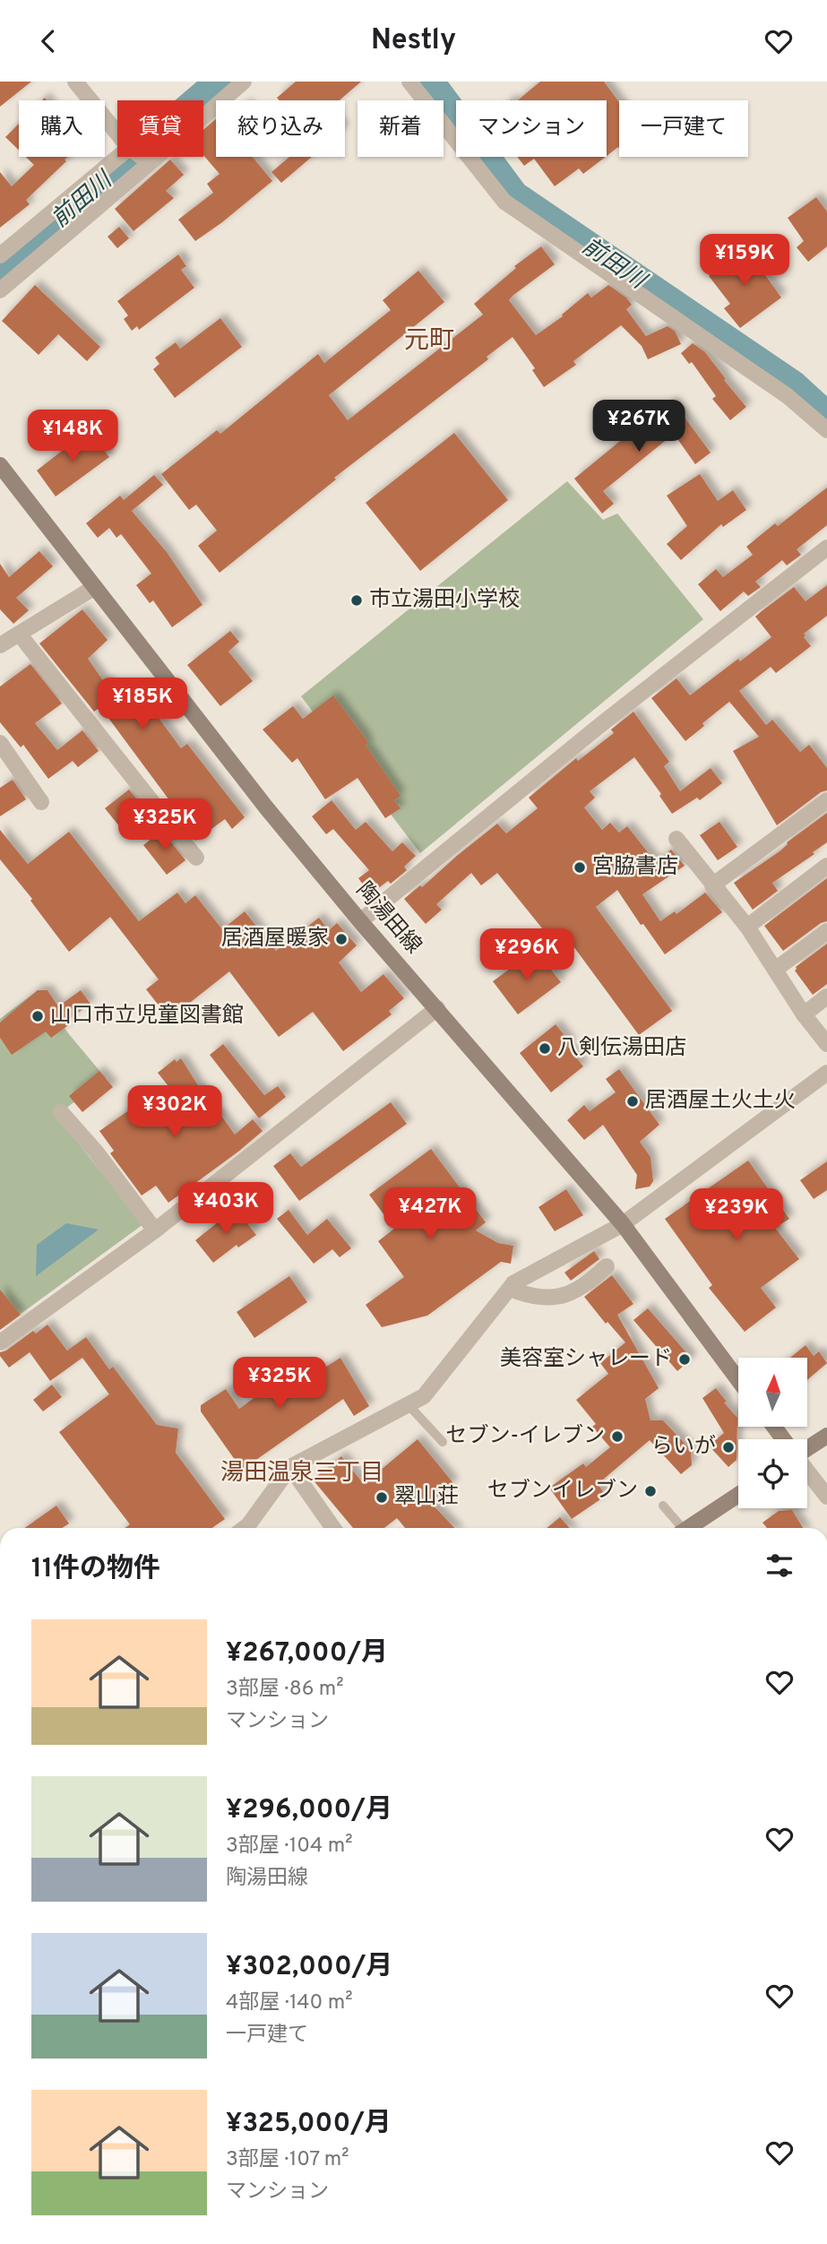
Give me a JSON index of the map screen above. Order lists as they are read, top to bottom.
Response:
{
  "streets": {
    "main road": ["陶湯田線"]
  },
  "districts": ["元町", "湯田温泉三丁目"],
  "water": ["前田川"],
  "places": [
    "市立湯田小学校",
    "宮脇書店",
    "居酒屋暖家",
    "山口市立児童図書館",
    "八剣伝湯田店",
    "居酒屋土火土火",
    "美容室シャレード",
    "セブン-イレブン",
    "らいが",
    "セブンイレブン",
    "翠山荘"
  ],
  "north": "top",
  "page": {
    "header": "Nestly",
    "chip": [
      "購入",
      "賃貸",
      "絞り込み",
      "新着",
      "マンション",
      "一戸建て"
    ],
    "price": [
      "¥159K",
      "¥267K",
      "¥148K",
      "¥185K",
      "¥325K",
      "¥296K",
      "¥302K",
      "¥403K",
      "¥427K",
      "¥239K",
      "¥325K"
    ],
    "heading": "11件の物件",
    "list": [
      {
        "name": "¥267,000/月",
        "note": "3部屋 · 86 m² · マンション"
      },
      {
        "name": "¥296,000/月",
        "note": "3部屋 · 104 m² · 陶湯田線"
      },
      {
        "name": "¥302,000/月",
        "note": "4部屋 · 140 m² · 一戸建て"
      },
      {
        "name": "¥325,000/月",
        "note": "3部屋 · 107 m² · マンション"
      }
    ]
  }
}
